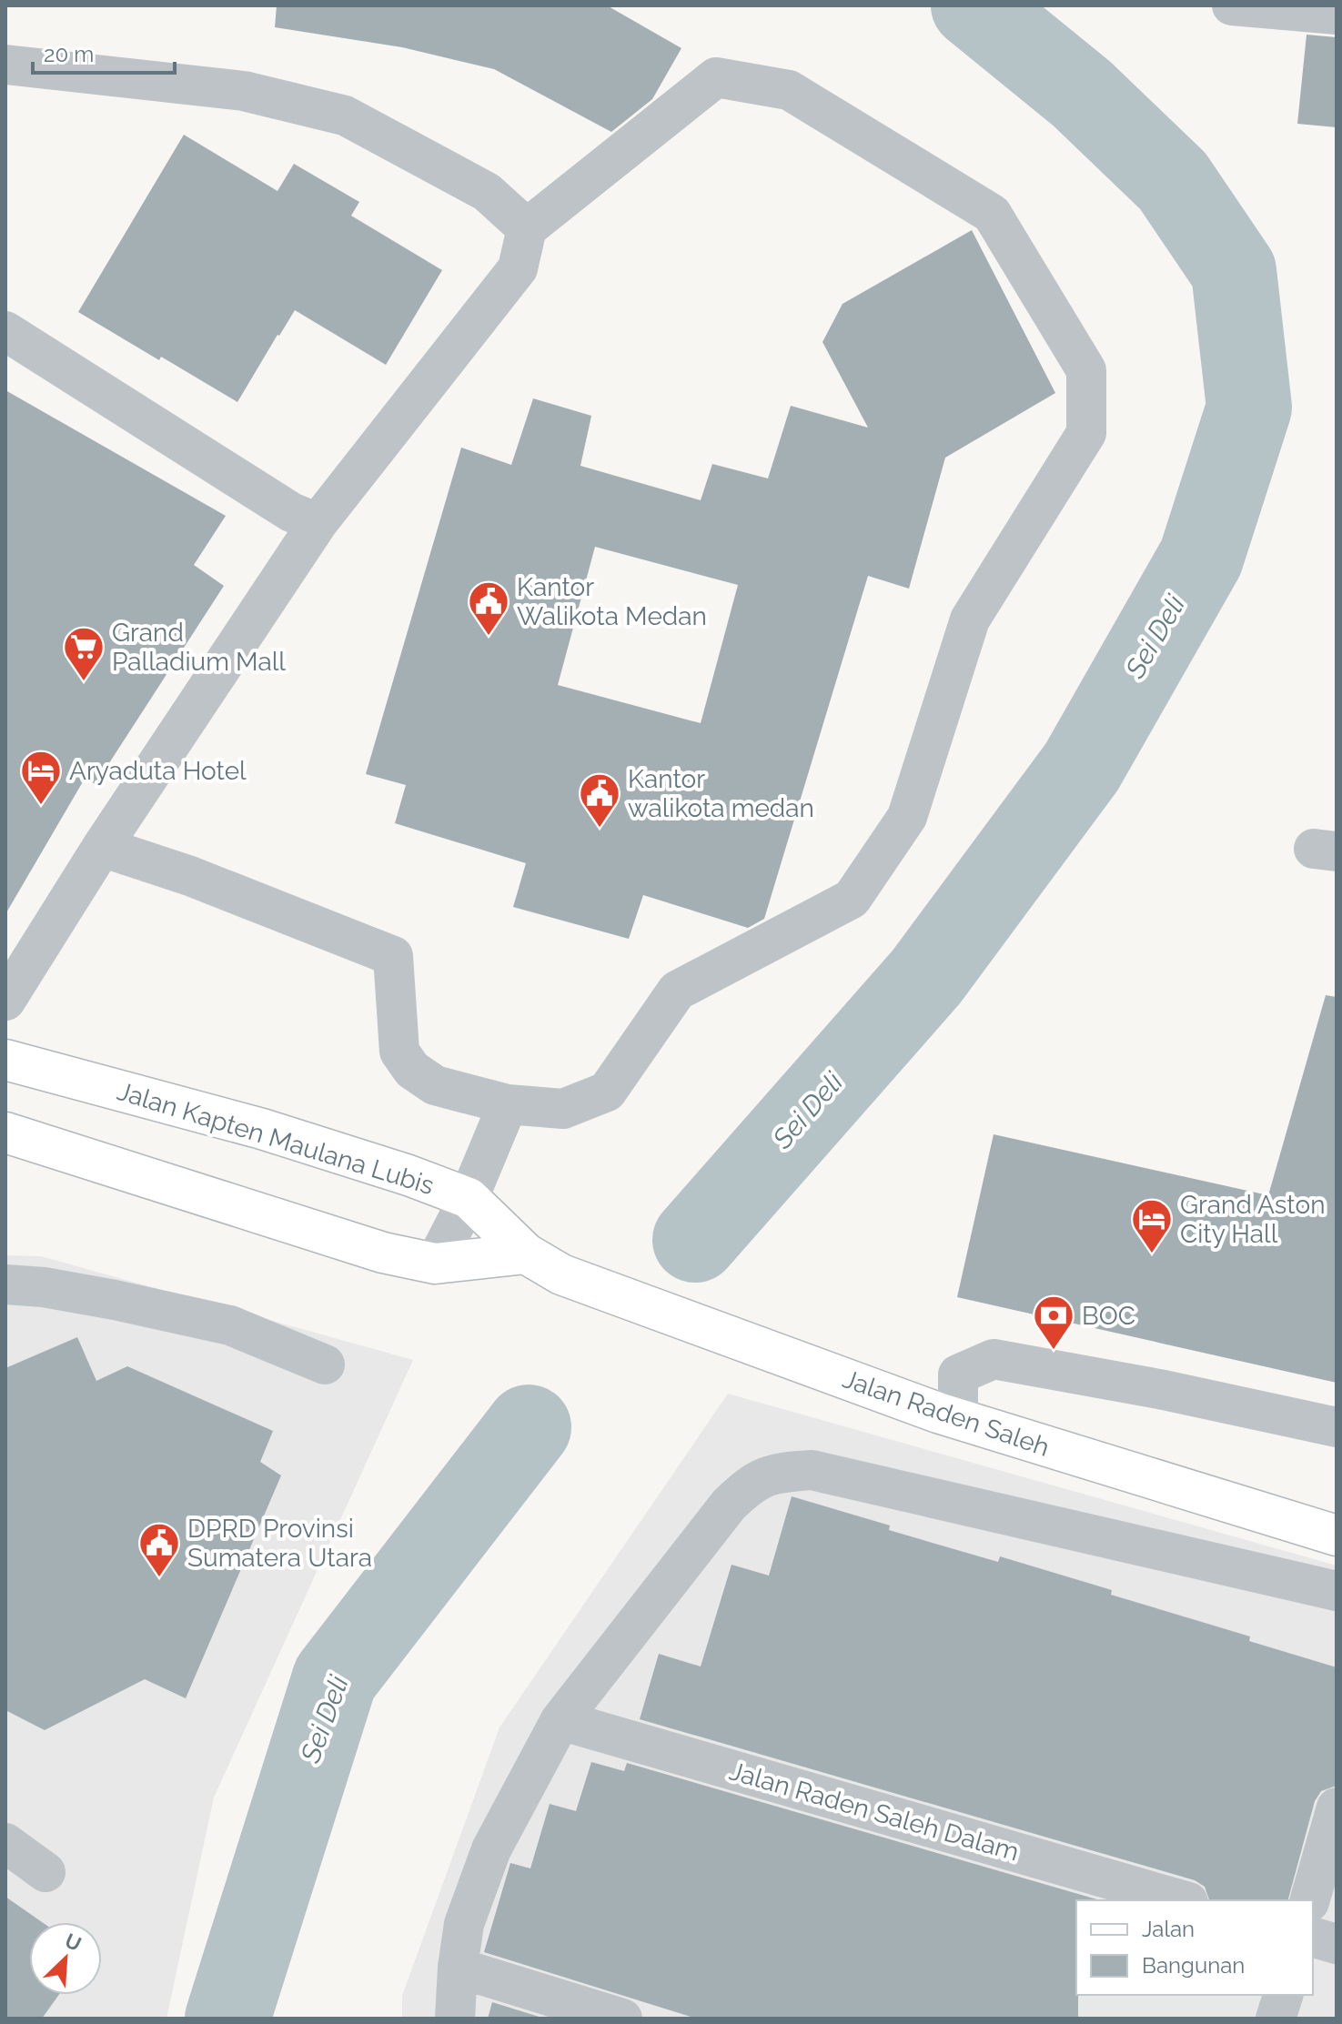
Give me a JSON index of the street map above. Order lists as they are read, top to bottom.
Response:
{
  "streets": {
    "main road": ["Jalan Kapten Maulana Lubis", "Jalan Raden Saleh"],
    "street": ["Jalan Raden Saleh Dalam"]
  },
  "crossings": [
    ["Jalan Kapten Maulana Lubis", "Jalan Raden Saleh"]
  ],
  "water": ["Sei Deli"],
  "places": {
    "public building": ["Kantor Walikota Medan", "Kantor walikota medan", "DPRD Provinsi Sumatera Utara"],
    "supermarket": ["Grand Palladium Mall"],
    "hotel": ["Aryaduta Hotel", "Grand Aston City Hall"],
    "bank": ["BOC"]
  },
  "legend": ["Jalan", "Bangunan"],
  "scale_bar": "20 m",
  "north": "top right"
}
